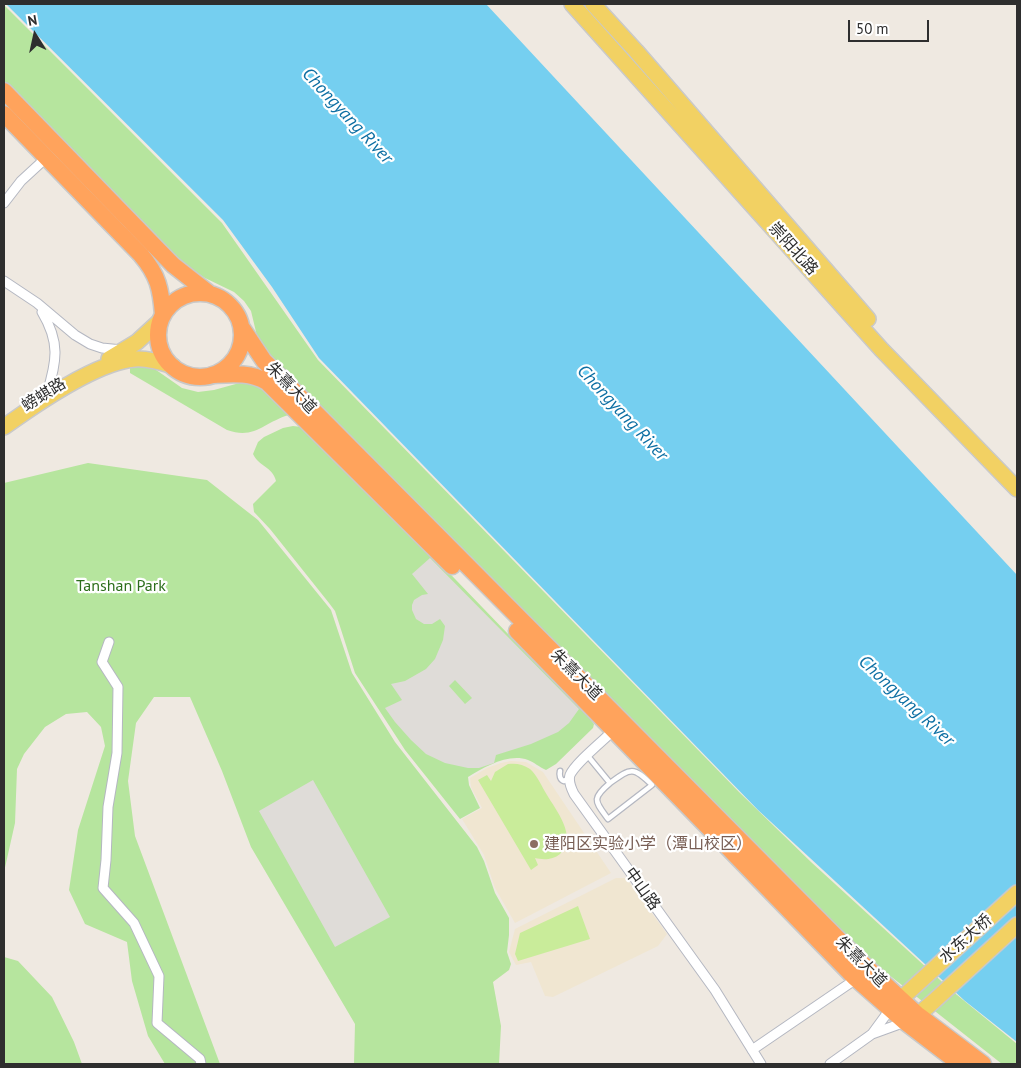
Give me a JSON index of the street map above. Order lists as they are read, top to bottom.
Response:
{
  "streets": {
    "highway": ["朱熹大道"],
    "main road": ["崇阳北路", "螃蜞路", "水东大桥"],
    "street": ["中山路"]
  },
  "crossings": [
    ["朱熹大道", "水东大桥"]
  ],
  "water": ["Chongyang River"],
  "parks": ["Tanshan Park"],
  "places": ["建阳区实验小学（潭山校区）"],
  "scale_bar": "50 m",
  "north": "top"
}
